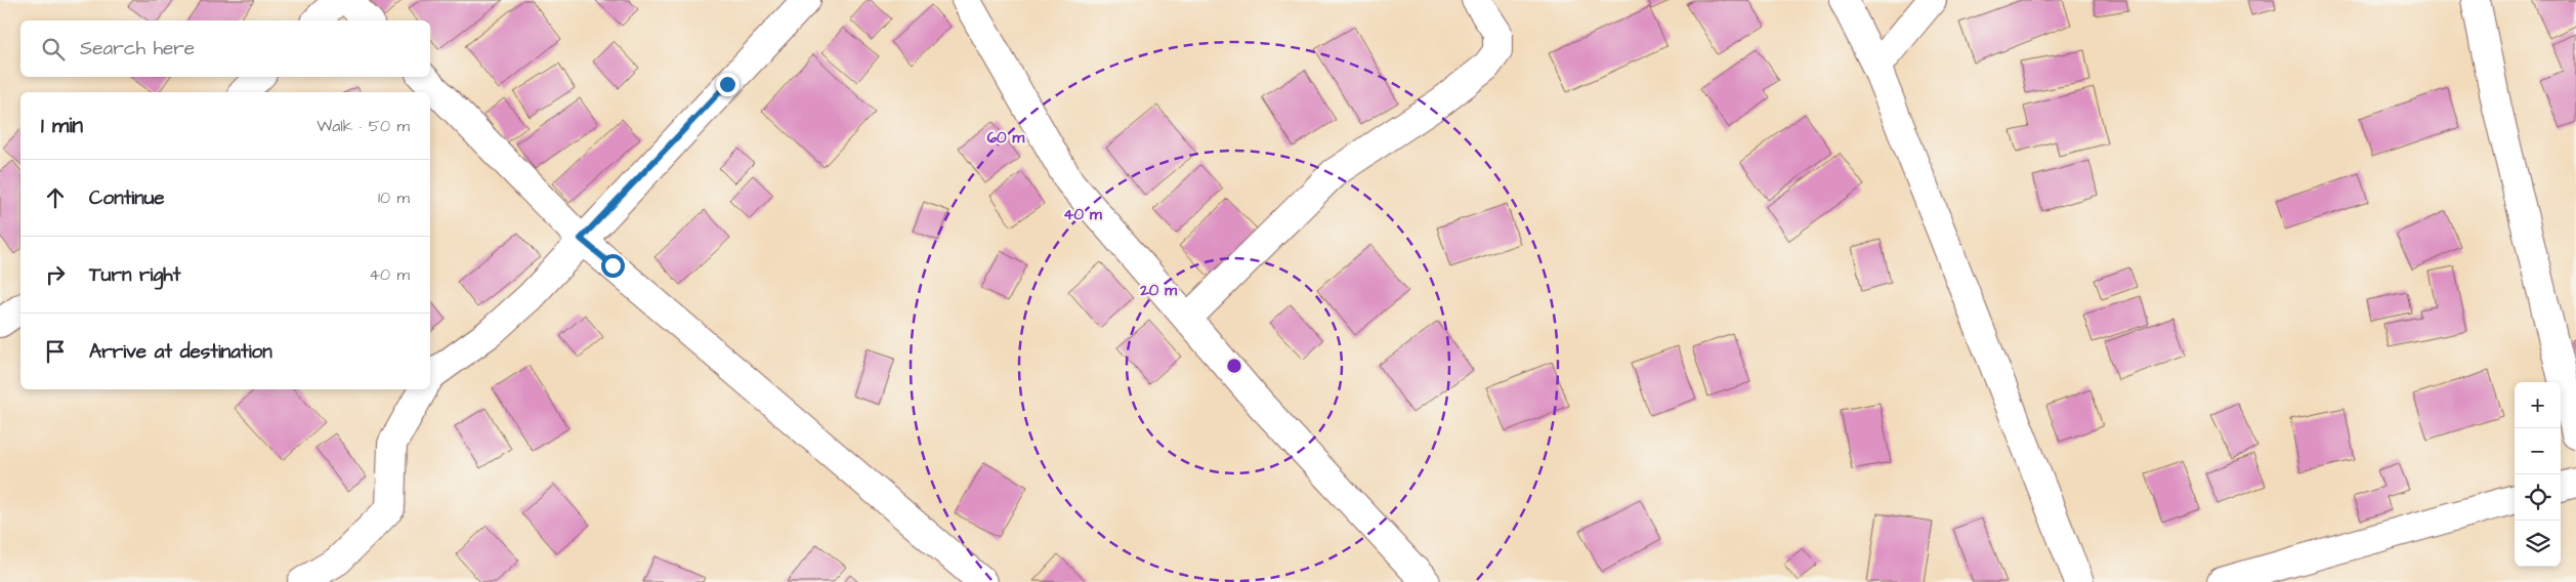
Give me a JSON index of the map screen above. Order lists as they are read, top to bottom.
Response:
{
  "page": {
    "search": "Search here",
    "heading": ["1 min", "Walk · 50 m"],
    "list": [
      ["Continue", "10 m"],
      ["Turn right", "40 m"],
      "Arrive at destination"
    ],
    "map_buttons": ["+", "−"]
  },
  "rings": ["60 m", "40 m", "20 m"]
}
